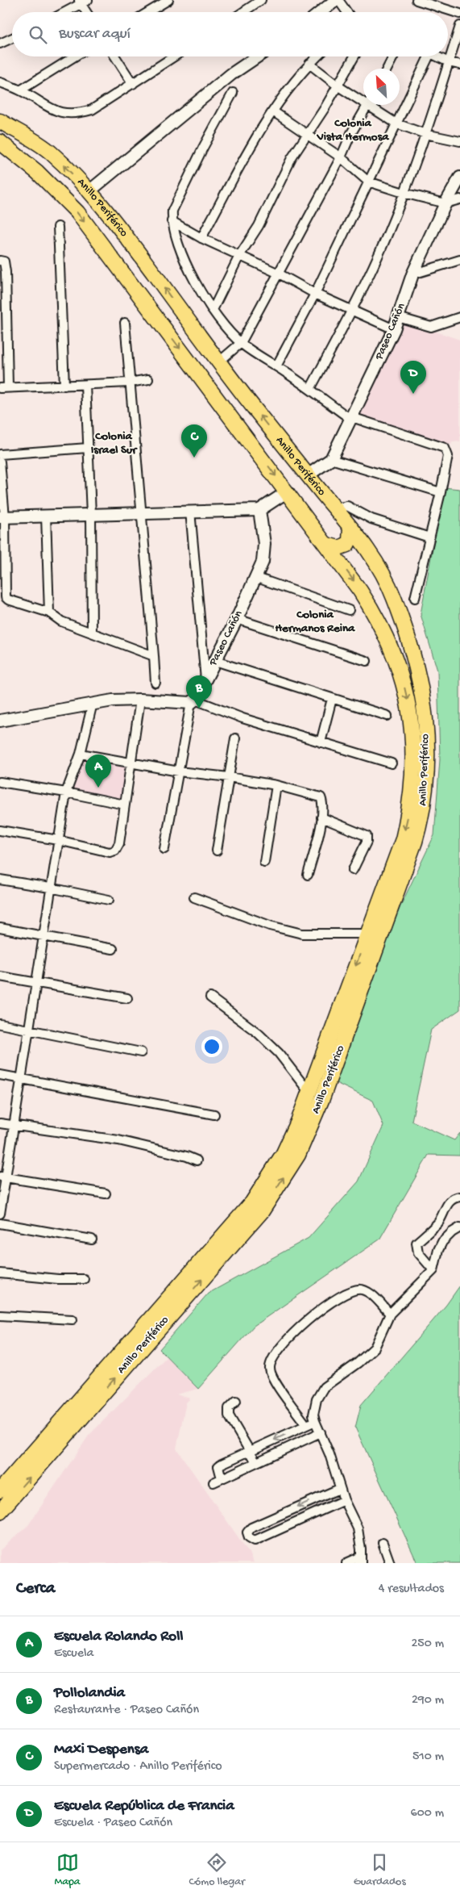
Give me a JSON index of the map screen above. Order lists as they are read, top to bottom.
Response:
{
  "streets": {
    "highway": ["Anillo Periférico"],
    "street": ["Paseo Cañón"]
  },
  "crossings": [
    ["Anillo Periférico", "Paseo Cañón"]
  ],
  "districts": ["Colonia Vista Hermosa", "Colonia Israel Sur", "Colonia Hermanos Reina"],
  "north": "top left",
  "page": {
    "search": "Buscar aquí",
    "pins": [
      "D",
      "C",
      "B",
      "A"
    ],
    "heading": ["Cerca", "4 resultados"],
    "list": [
      {
        "mark": "A",
        "name": "Escuela Rolando Roll",
        "note": "Escuela",
        "value": "250 m"
      },
      {
        "mark": "B",
        "name": "Pollolandia",
        "note": "Restaurante · Paseo Cañón",
        "value": "290 m"
      },
      {
        "mark": "C",
        "name": "Maxi Despensa",
        "note": "Supermercado · Anillo Periférico",
        "value": "510 m"
      },
      {
        "mark": "D",
        "name": "Escuela República de Francia",
        "note": "Escuela · Paseo Cañón",
        "value": "600 m"
      }
    ],
    "nav": ["Mapa", "Cómo llegar", "Guardados"]
  }
}
